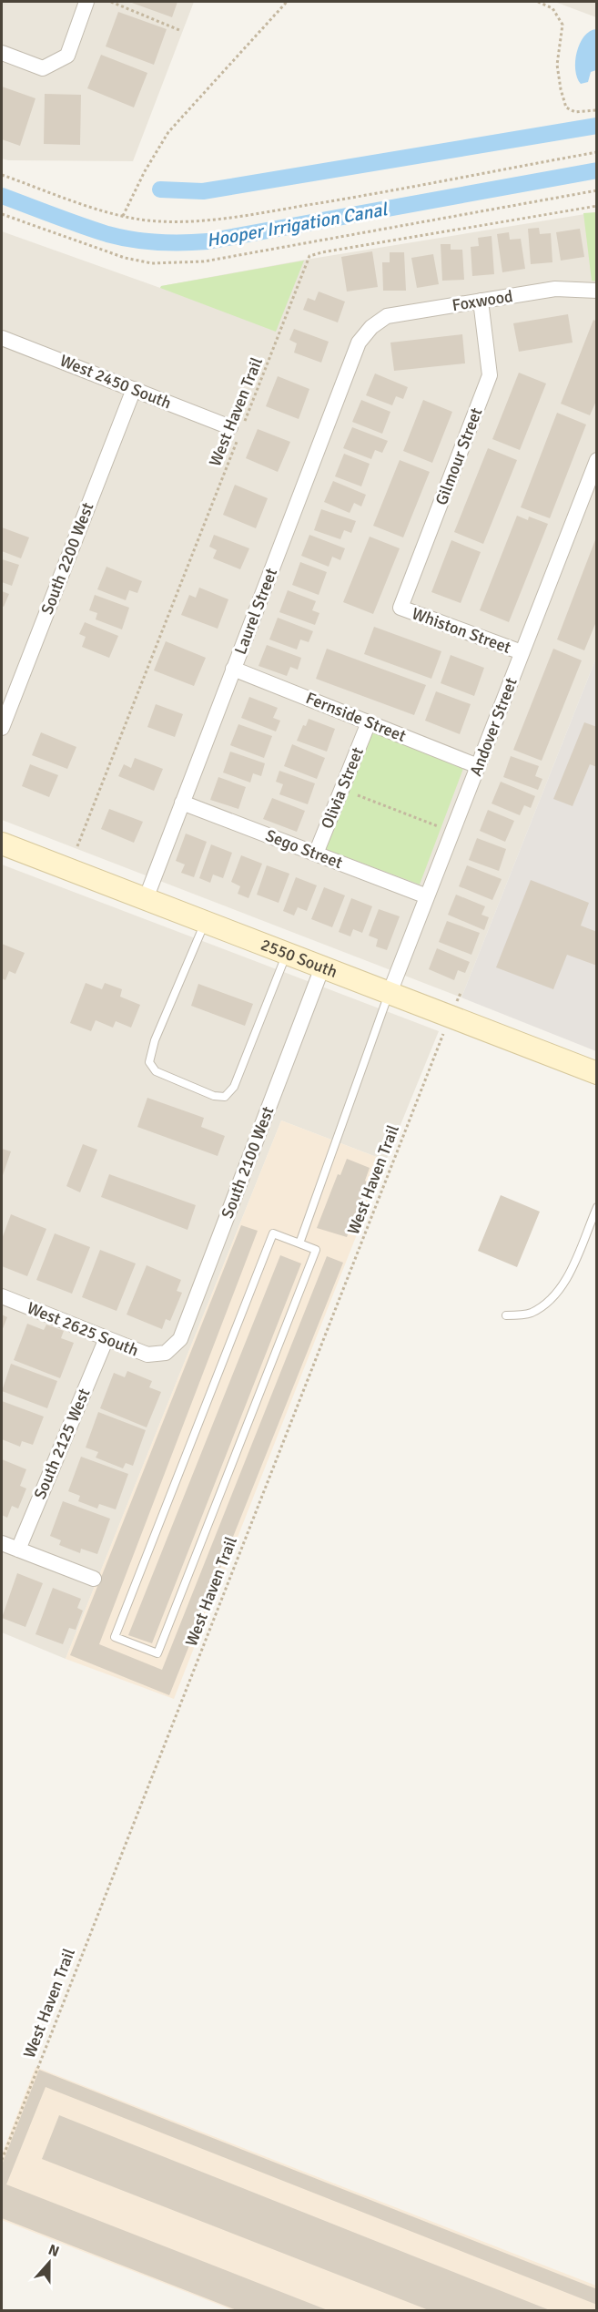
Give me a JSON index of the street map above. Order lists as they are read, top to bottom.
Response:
{
  "streets": {
    "street": [
      "Foxwood",
      "West 2450 South",
      "Gilmour Street",
      "South 2200 West",
      "Laurel Street",
      "Whiston Street",
      "Fernside Street",
      "Andover Street",
      "Olivia Street",
      "Sego Street",
      "2550 South",
      "South 2100 West",
      "West 2625 South",
      "South 2125 West"
    ],
    "path": ["West Haven Trail"]
  },
  "crossings": [
    ["Foxwood", "Gilmour Street"],
    ["Foxwood", "Laurel Street"],
    ["West 2450 South", "West Haven Trail"],
    ["West 2450 South", "South 2200 West"],
    ["Gilmour Street", "Whiston Street"],
    ["Laurel Street", "Fernside Street"],
    ["Laurel Street", "Sego Street"],
    ["Laurel Street", "2550 South"],
    ["Whiston Street", "Andover Street"],
    ["Fernside Street", "Andover Street"],
    ["Fernside Street", "Olivia Street"],
    ["Andover Street", "Sego Street"],
    ["Andover Street", "2550 South"],
    ["Olivia Street", "Sego Street"],
    ["2550 South", "South 2100 West"],
    ["South 2100 West", "West 2625 South"],
    ["West 2625 South", "South 2125 West"]
  ],
  "water": ["Hooper Irrigation Canal"],
  "north": "top"
}
